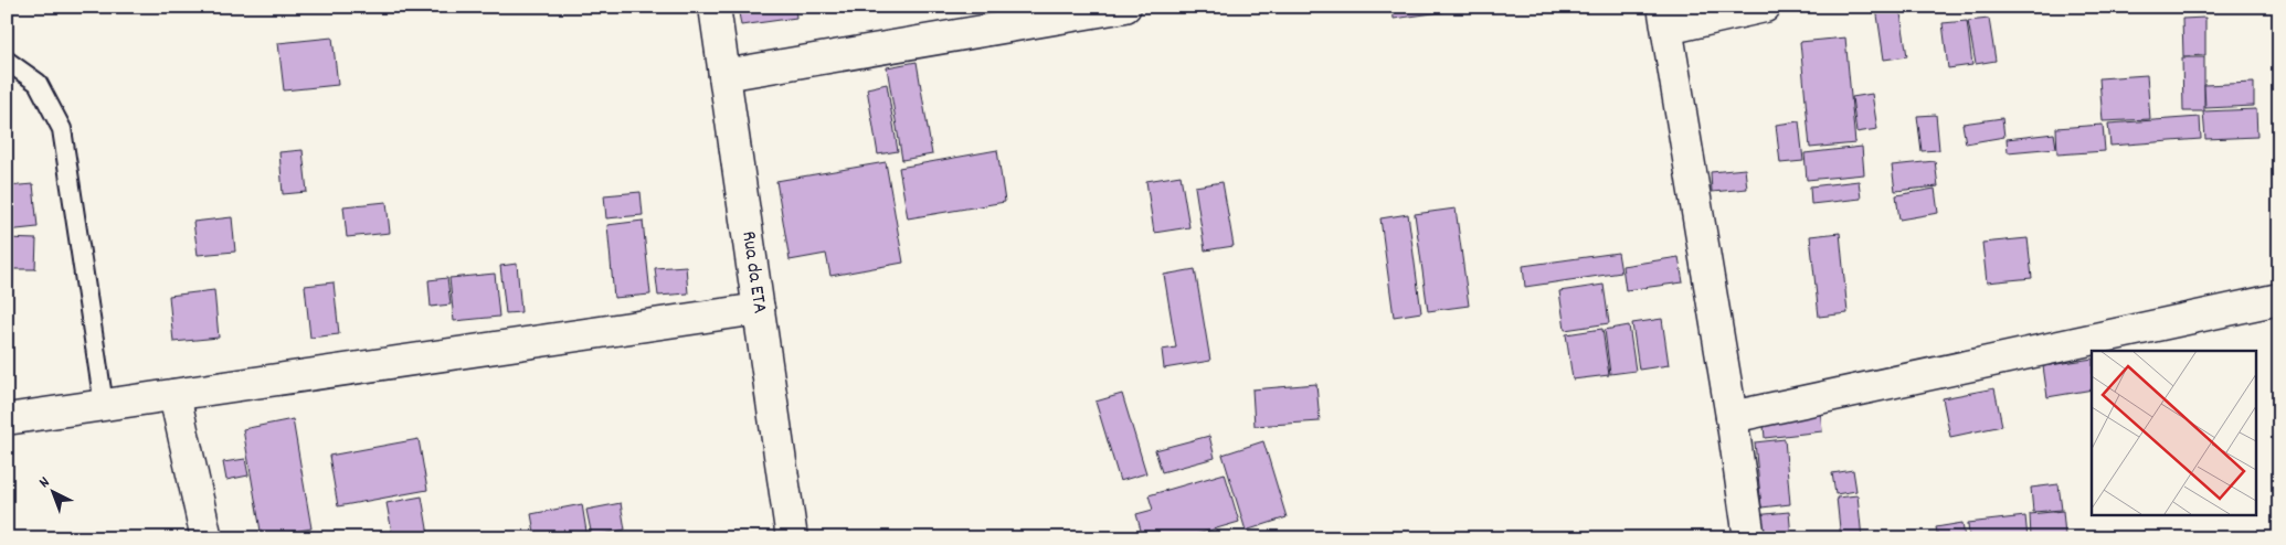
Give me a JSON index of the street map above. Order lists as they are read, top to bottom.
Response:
{
  "streets": {
    "street": ["Rua da ETA"]
  },
  "north": "top left"
}
